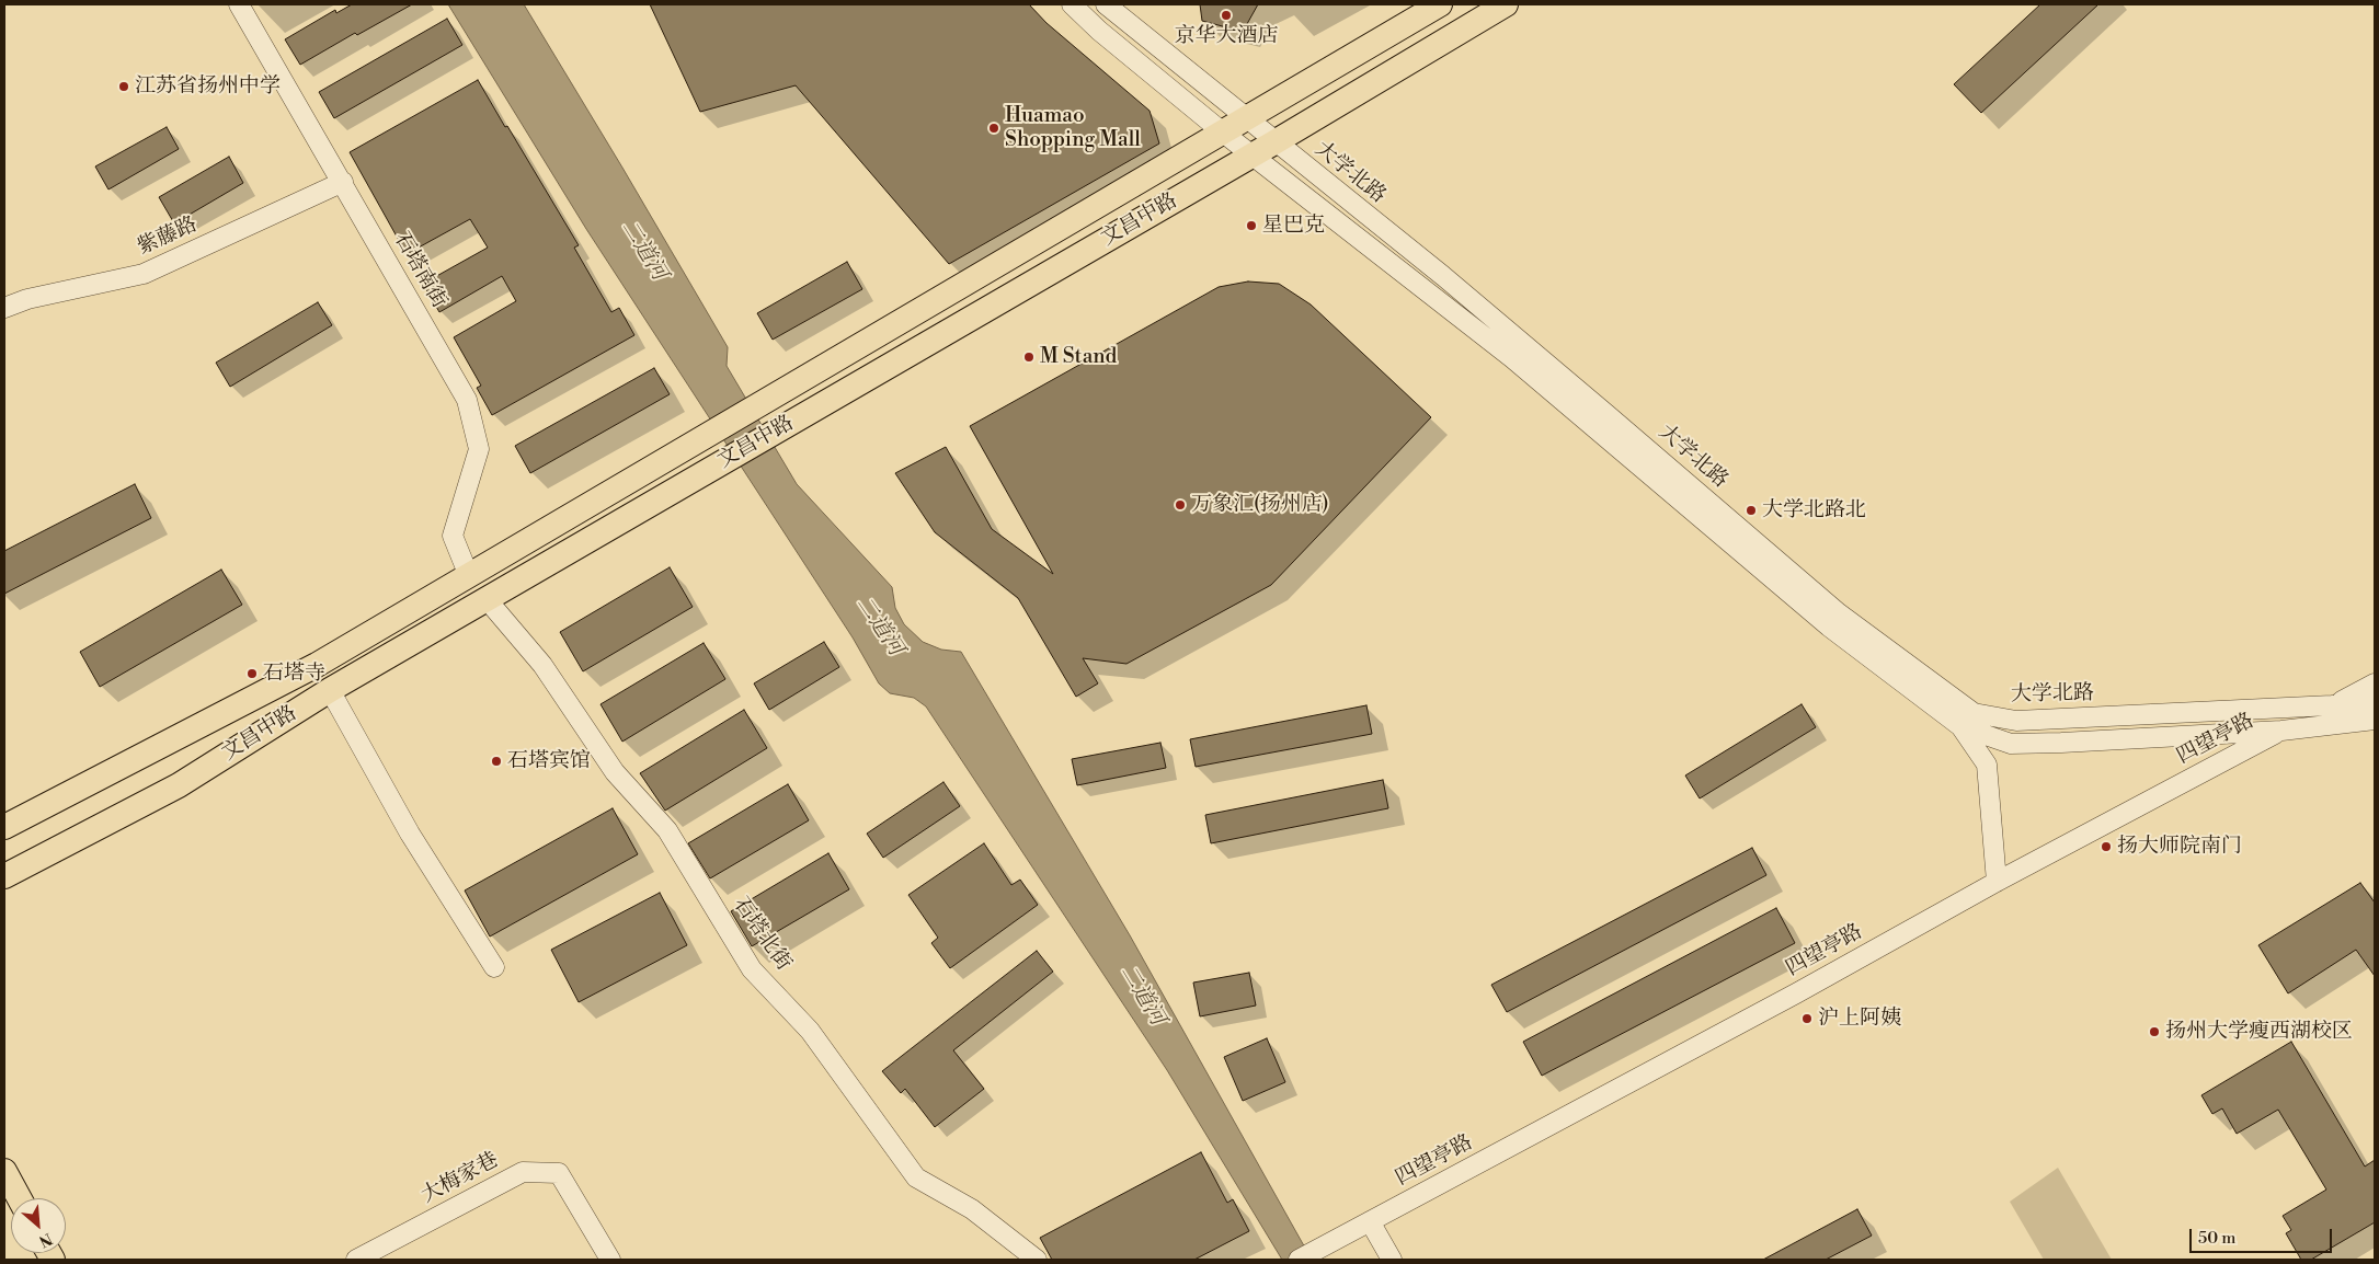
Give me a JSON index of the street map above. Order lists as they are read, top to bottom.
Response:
{
  "streets": {
    "main road": ["文昌中路"],
    "street": [
      "大学北路",
      "紫藤路",
      "石塔南街",
      "四望亭路",
      "石塔北街",
      "大梅家巷"
    ]
  },
  "crossings": [
    ["大学北路", "文昌中路"],
    ["大学北路", "四望亭路"],
    ["文昌中路", "石塔南街"],
    ["文昌中路", "石塔北街"],
    ["紫藤路", "石塔南街"]
  ],
  "water": ["二道河"],
  "places": [
    "京华大酒店",
    "江苏省扬州中学",
    "Huamao Shopping Mall",
    "星巴克",
    "M Stand",
    "万象汇(扬州店)",
    "大学北路北",
    "石塔寺",
    "石塔宾馆",
    "扬大师院南门",
    "沪上阿姨",
    "扬州大学瘦西湖校区"
  ],
  "scale_bar": "50 m",
  "north": "bottom right"
}
